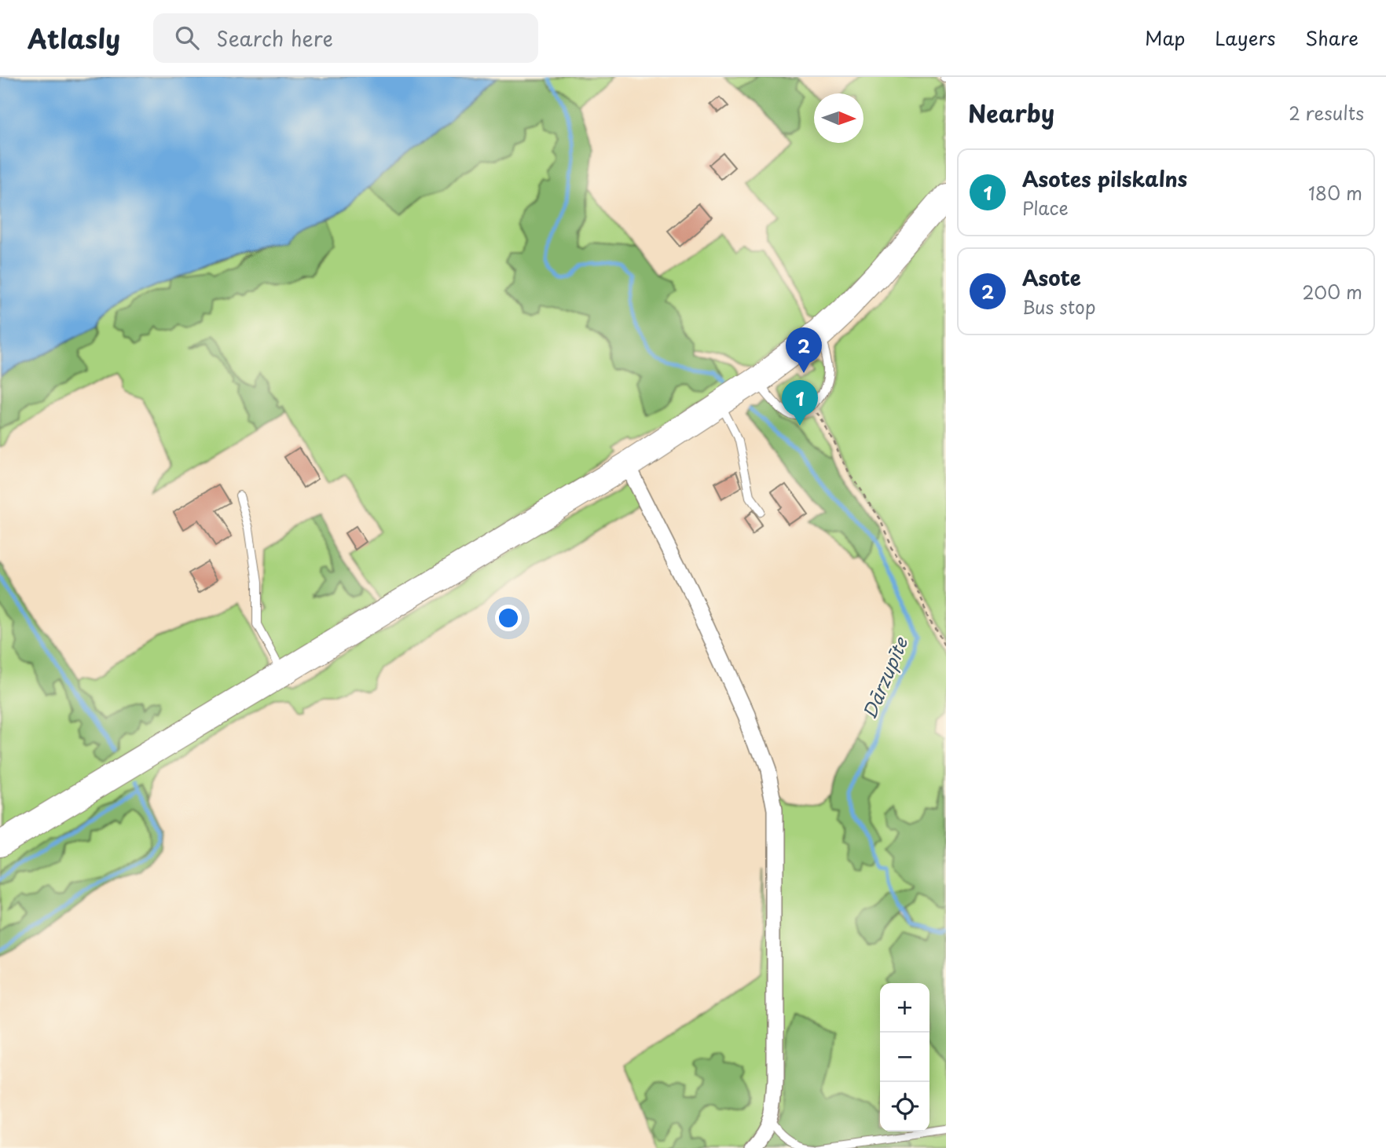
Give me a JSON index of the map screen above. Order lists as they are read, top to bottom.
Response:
{
  "water": ["Dārzupīte"],
  "north": "right",
  "page": {
    "header": "Atlasly",
    "search": "Search here",
    "nav": ["Map", "Layers", "Share"],
    "heading": ["Nearby", "2 results"],
    "list": [
      {
        "mark": "1",
        "name": "Asotes pilskalns",
        "note": "Place",
        "value": "180 m"
      },
      {
        "mark": "2",
        "name": "Asote",
        "note": "Bus stop",
        "value": "200 m"
      }
    ],
    "pins": ["2", "1"],
    "map_buttons": ["+", "−"]
  }
}
